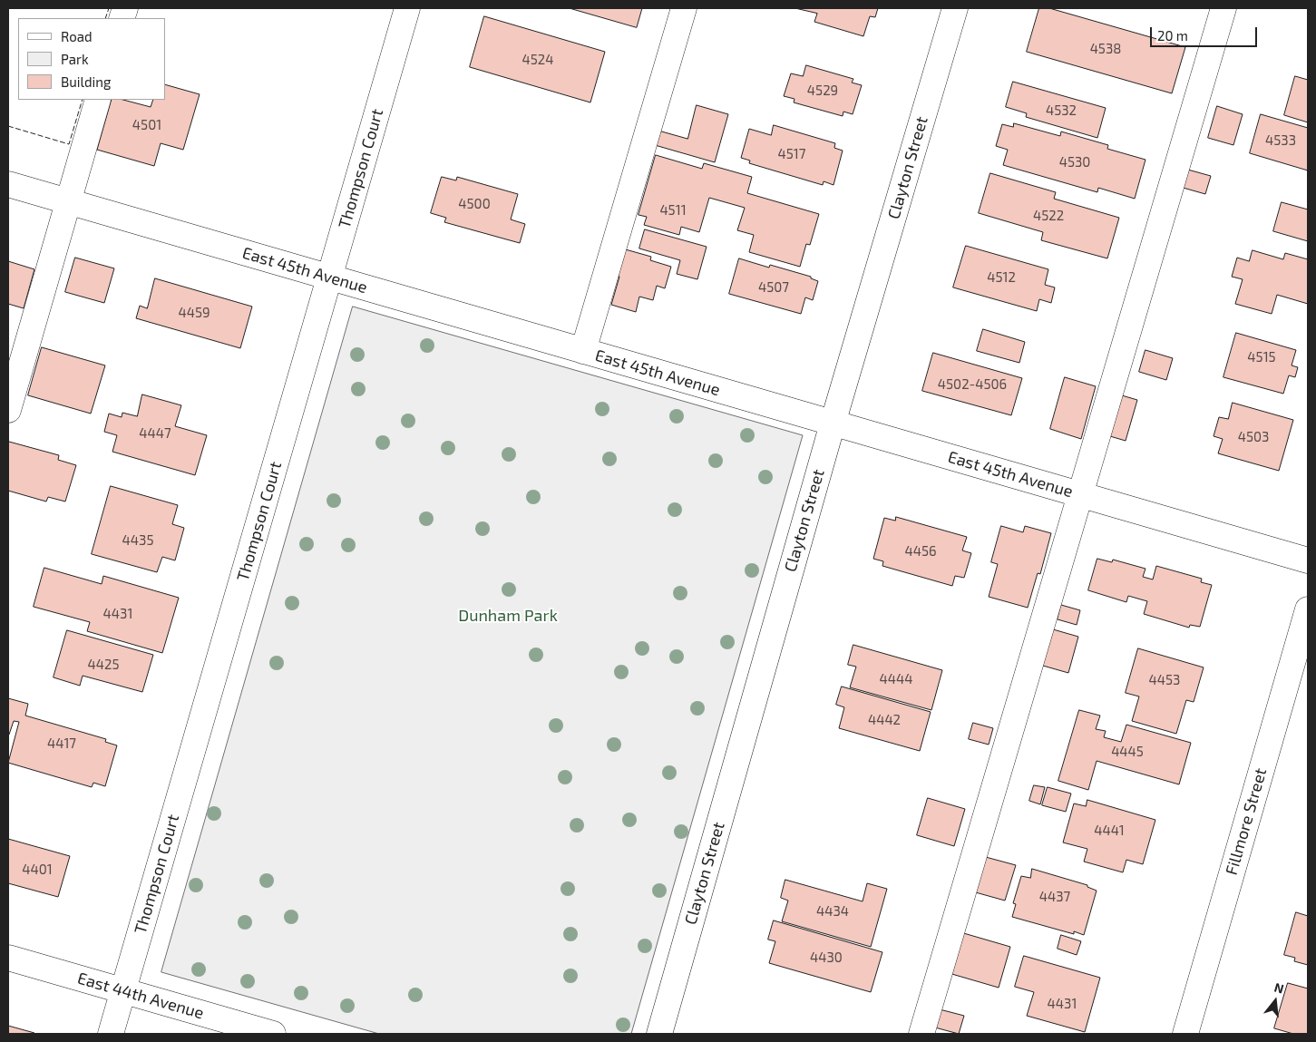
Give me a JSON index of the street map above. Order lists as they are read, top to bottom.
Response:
{
  "streets": {
    "street": [
      "Clayton Street",
      "Thompson Court",
      "East 45th Avenue",
      "Fillmore Street",
      "East 44th Avenue"
    ]
  },
  "crossings": [
    ["Clayton Street", "East 45th Avenue"],
    ["Thompson Court", "East 45th Avenue"],
    ["Thompson Court", "East 44th Avenue"]
  ],
  "parks": ["Dunham Park"],
  "house_numbers": [
    "4538",
    "4524",
    "4529",
    "4532",
    "4501",
    "4533",
    "4517",
    "4530",
    "4500",
    "4511",
    "4522",
    "4512",
    "4507",
    "4459",
    "4515",
    "4502-4506",
    "4447",
    "4503",
    "4435",
    "4456",
    "4431",
    "4425",
    "4444",
    "4453",
    "4442",
    "4417",
    "4445",
    "4441",
    "4401",
    "4437",
    "4434",
    "4430",
    "4431"
  ],
  "legend": ["Road", "Park", "Building"],
  "scale_bar": "20 m",
  "north": "top"
}
